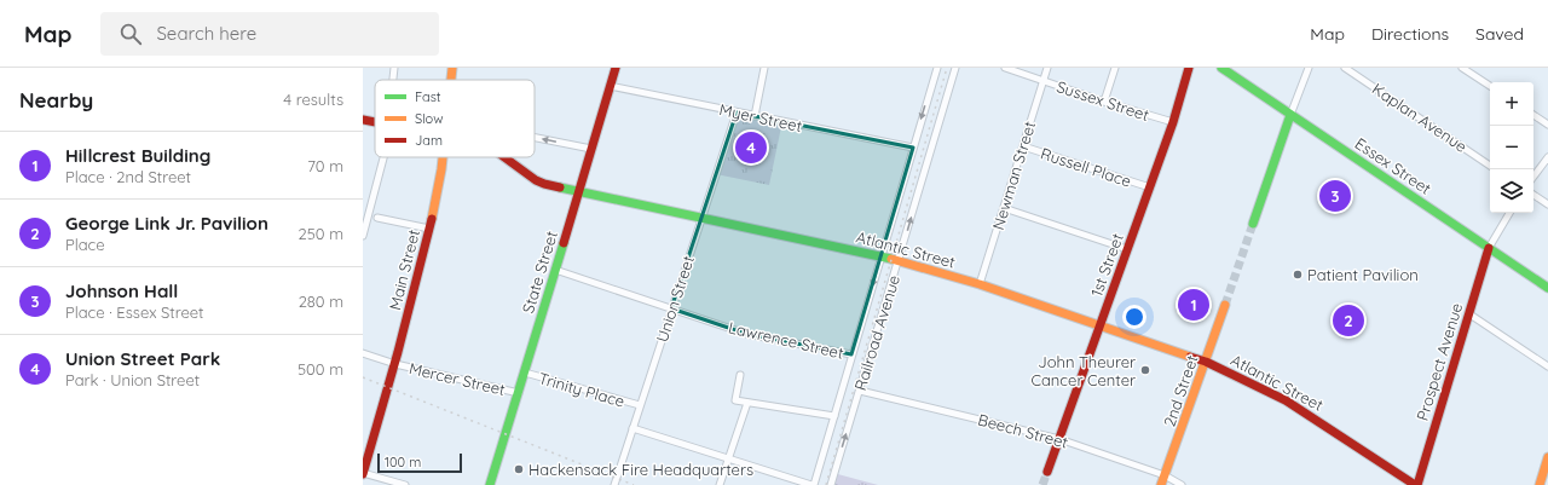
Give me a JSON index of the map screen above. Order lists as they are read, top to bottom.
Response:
{
  "streets": {
    "street": [
      "Sussex Street",
      "Myer Street",
      "Kaplan Avenue",
      "Essex Street",
      "Russell Place",
      "Newman Street",
      "Atlantic Street",
      "1st Street",
      "Main Street",
      "State Street",
      "Union Street",
      "Railroad Avenue",
      "Lawrence Street",
      "Prospect Avenue",
      "Mercer Street",
      "Trinity Place",
      "2nd Street",
      "Beech Street"
    ]
  },
  "crossings": [
    ["Sussex Street", "Newman Street"],
    ["Sussex Street", "1st Street"],
    ["Myer Street", "State Street"],
    ["Myer Street", "Union Street"],
    ["Myer Street", "Railroad Avenue"],
    ["Essex Street", "Prospect Avenue"],
    ["Russell Place", "Newman Street"],
    ["Russell Place", "1st Street"],
    ["Newman Street", "Atlantic Street"],
    ["Atlantic Street", "1st Street"],
    ["Atlantic Street", "State Street"],
    ["Atlantic Street", "Union Street"],
    ["Atlantic Street", "Railroad Avenue"],
    ["Atlantic Street", "Prospect Avenue"],
    ["Atlantic Street", "2nd Street"],
    ["1st Street", "Beech Street"],
    ["Main Street", "Mercer Street"],
    ["State Street", "Lawrence Street"],
    ["State Street", "Mercer Street"],
    ["State Street", "Trinity Place"],
    ["Union Street", "Lawrence Street"],
    ["Union Street", "Trinity Place"],
    ["Railroad Avenue", "Lawrence Street"],
    ["Railroad Avenue", "Beech Street"],
    ["2nd Street", "Beech Street"]
  ],
  "places": ["Patient Pavilion", "John Theurer Cancer Center", "Hackensack Fire Headquarters"],
  "legend": ["Fast", "Slow", "Jam"],
  "scale_bar": "100 m",
  "page": {
    "header": "Map",
    "search": "Search here",
    "nav": ["Map", "Directions", "Saved"],
    "heading": ["Nearby", "4 results"],
    "map_buttons": ["+", "−"],
    "pins": [
      "4",
      "3",
      "1",
      "2"
    ],
    "list": [
      {
        "mark": "1",
        "name": "Hillcrest Building",
        "note": "Place · 2nd Street",
        "value": "70 m"
      },
      {
        "mark": "2",
        "name": "George Link Jr. Pavilion",
        "note": "Place",
        "value": "250 m"
      },
      {
        "mark": "3",
        "name": "Johnson Hall",
        "note": "Place · Essex Street",
        "value": "280 m"
      },
      {
        "mark": "4",
        "name": "Union Street Park",
        "note": "Park · Union Street",
        "value": "500 m"
      }
    ],
    "scale": "100 m"
  }
}
